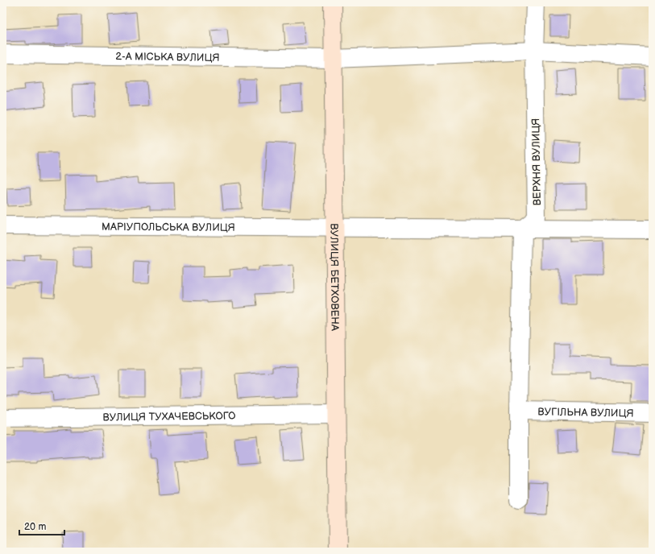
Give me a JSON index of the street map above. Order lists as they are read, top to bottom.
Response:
{
  "streets": {
    "street": [
      "2-А МІСЬКА ВУЛИЦЯ",
      "ВЕРХНЯ ВУЛИЦЯ",
      "МАРІУПОЛЬСЬКА ВУЛИЦЯ",
      "ВУЛИЦЯ БЕТХОВЕНА",
      "ВУГІЛЬНА ВУЛИЦЯ",
      "ВУЛИЦЯ ТУХАЧЕВСЬКОГО"
    ]
  },
  "crossings": [
    ["2-А МІСЬКА ВУЛИЦЯ", "ВЕРХНЯ ВУЛИЦЯ"],
    ["2-А МІСЬКА ВУЛИЦЯ", "ВУЛИЦЯ БЕТХОВЕНА"],
    ["ВЕРХНЯ ВУЛИЦЯ", "МАРІУПОЛЬСЬКА ВУЛИЦЯ"],
    ["МАРІУПОЛЬСЬКА ВУЛИЦЯ", "ВУЛИЦЯ БЕТХОВЕНА"],
    ["ВУЛИЦЯ БЕТХОВЕНА", "ВУЛИЦЯ ТУХАЧЕВСЬКОГО"]
  ],
  "scale_bar": "20 m"
}
